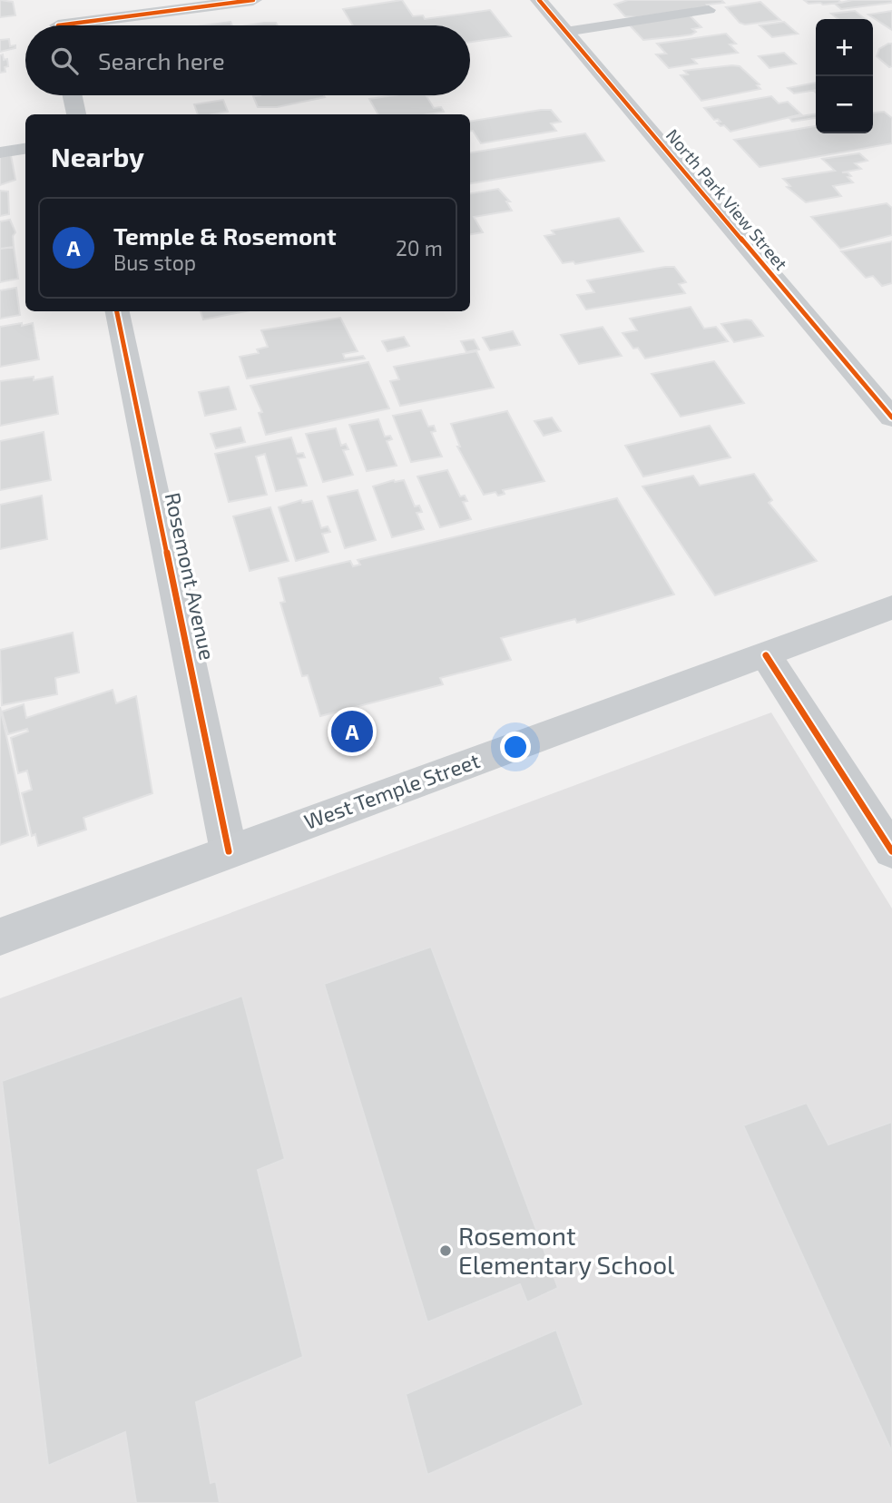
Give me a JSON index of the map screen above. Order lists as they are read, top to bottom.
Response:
{
  "streets": {
    "main road": ["West Temple Street"],
    "street": ["North Park View Street", "Rosemont Avenue"]
  },
  "crossings": [
    ["Rosemont Avenue", "West Temple Street"]
  ],
  "places": ["Rosemont Elementary School"],
  "page": {
    "map_buttons": ["+", "−"],
    "search": "Search here",
    "heading": "Nearby",
    "list": [
      {
        "mark": "A",
        "name": "Temple & Rosemont",
        "note": "Bus stop",
        "value": "20 m"
      }
    ],
    "pins": "A"
  }
}
